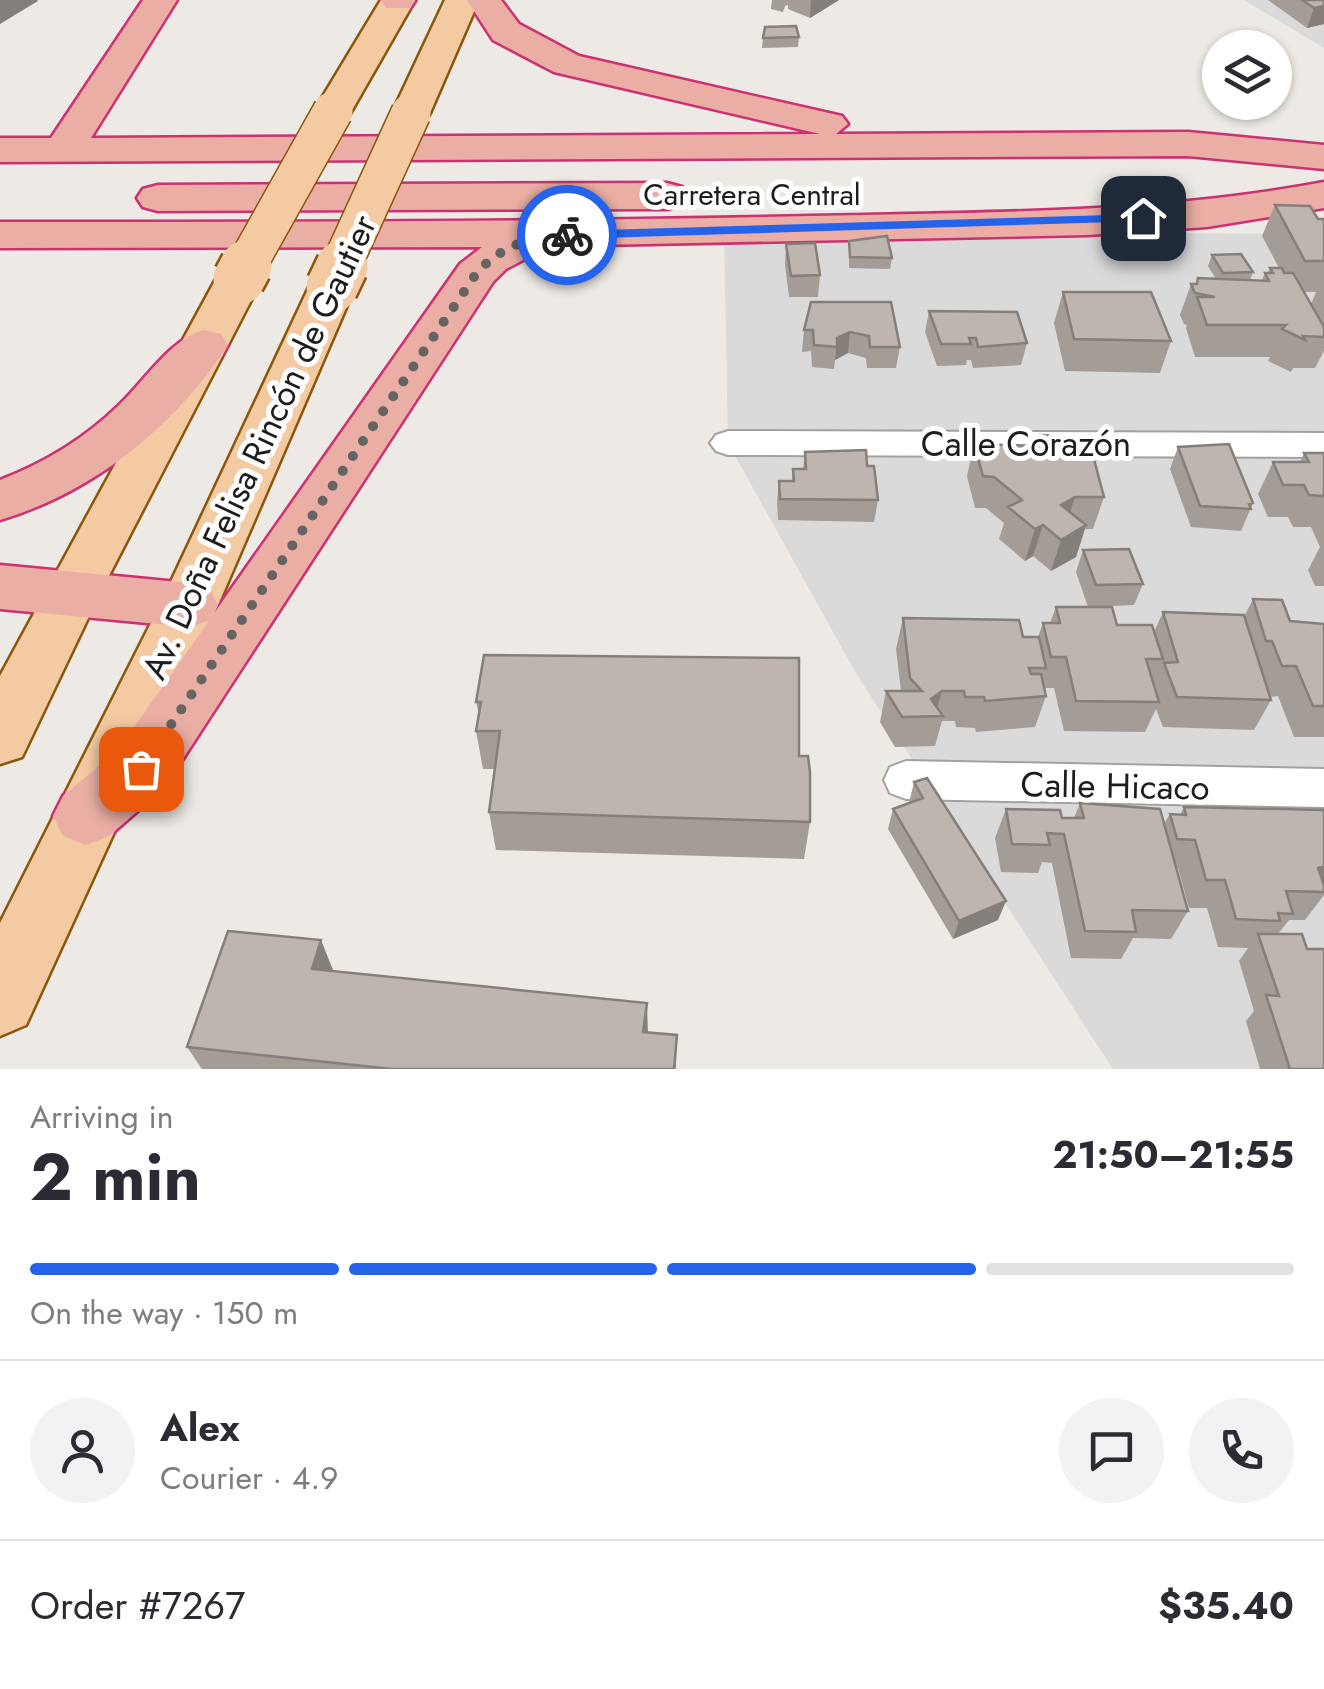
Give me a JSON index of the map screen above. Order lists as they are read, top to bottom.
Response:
{
  "streets": {
    "highway": ["Carretera Central"],
    "main road": ["Av. Doña Felisa Rincón de Gautier"],
    "street": ["Calle Corazón", "Calle Hicaco"]
  },
  "page": {
    "heading": ["2 min", "Arriving in", "21:50–21:55"],
    "panel": [
      "Alex",
      "Courier · 4.9",
      "Order #7267",
      "$35.40"
    ],
    "bar": "On the way · 150 m"
  }
}
